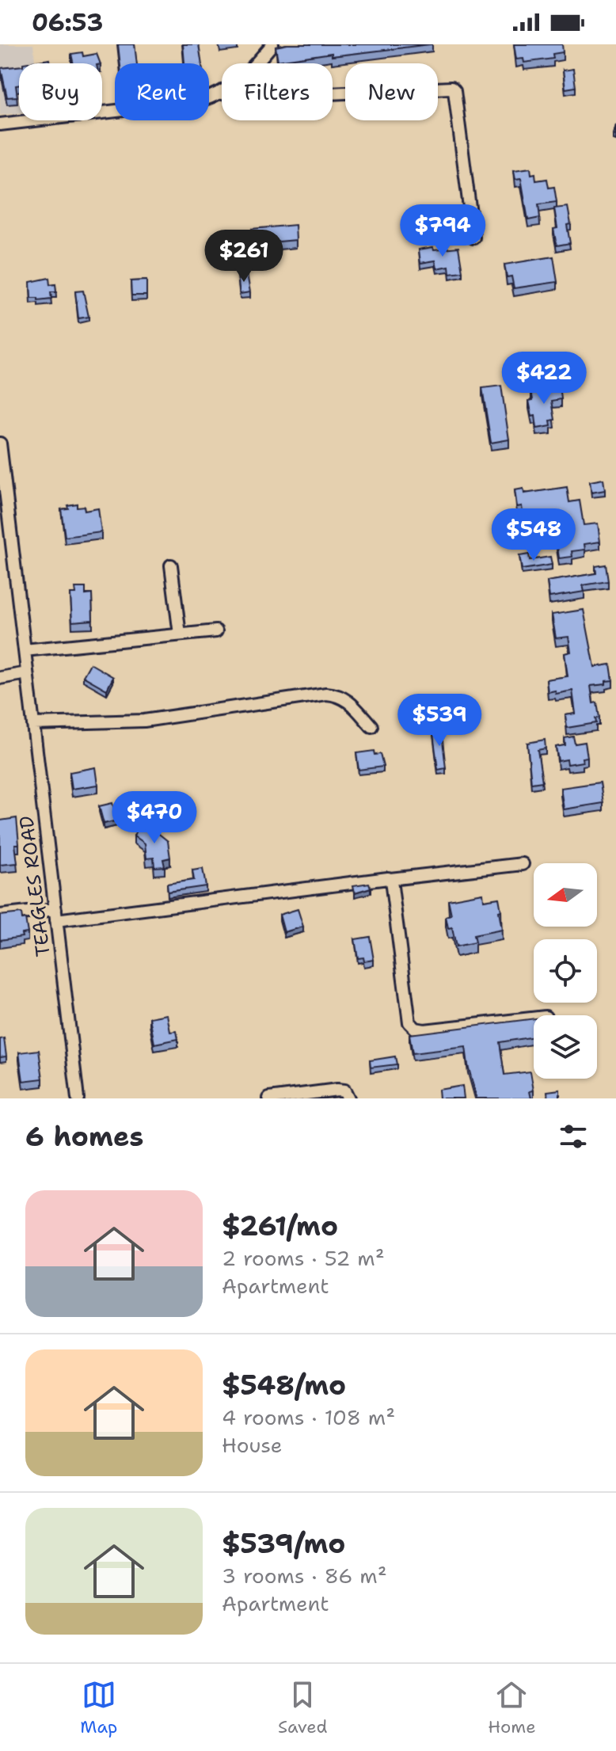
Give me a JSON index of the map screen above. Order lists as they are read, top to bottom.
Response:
{
  "streets": {
    "street": ["TEAGLES ROAD"]
  },
  "north": "left",
  "page": {
    "status": "06:53",
    "chip": [
      "Buy",
      "Rent",
      "Filters",
      "New"
    ],
    "price": [
      "$794",
      "$261",
      "$422",
      "$548",
      "$539",
      "$470"
    ],
    "heading": "6 homes",
    "list": [
      {
        "name": "$261/mo",
        "note": "2 rooms · 52 m² · Apartment"
      },
      {
        "name": "$548/mo",
        "note": "4 rooms · 108 m² · House"
      },
      {
        "name": "$539/mo",
        "note": "3 rooms · 86 m² · Apartment"
      }
    ],
    "tabs": ["Map", "Saved", "Home"]
  }
}
